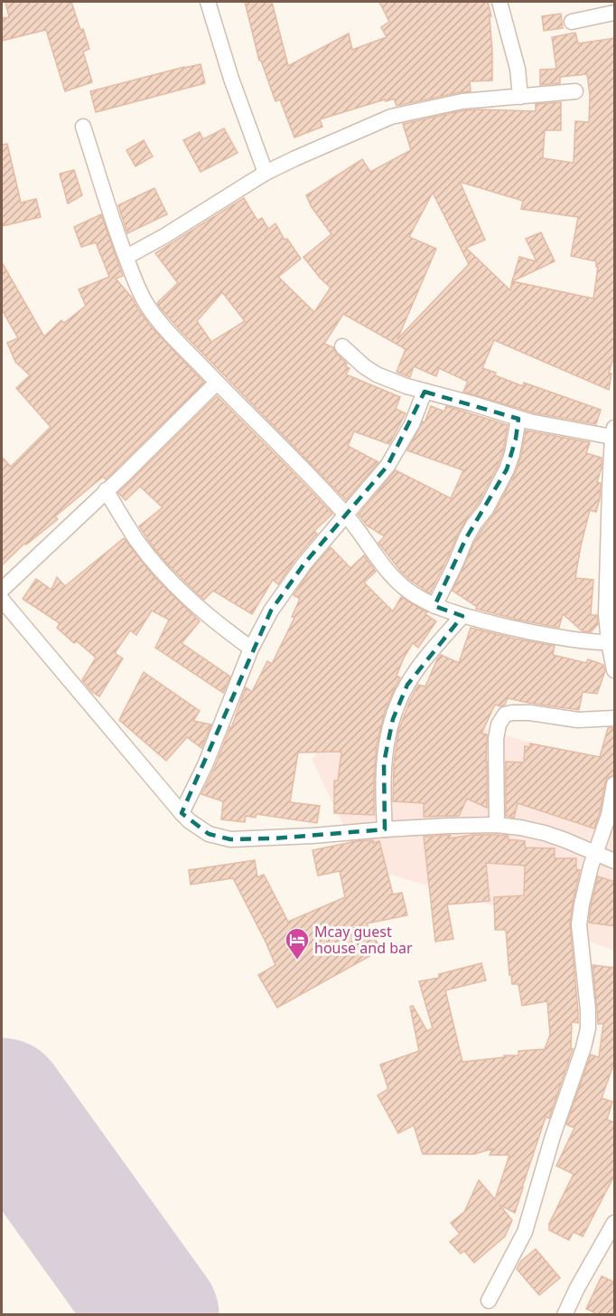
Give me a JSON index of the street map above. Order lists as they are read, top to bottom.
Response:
{
  "places": {
    "hotel": ["Mcay guest house and bar"]
  }
}
